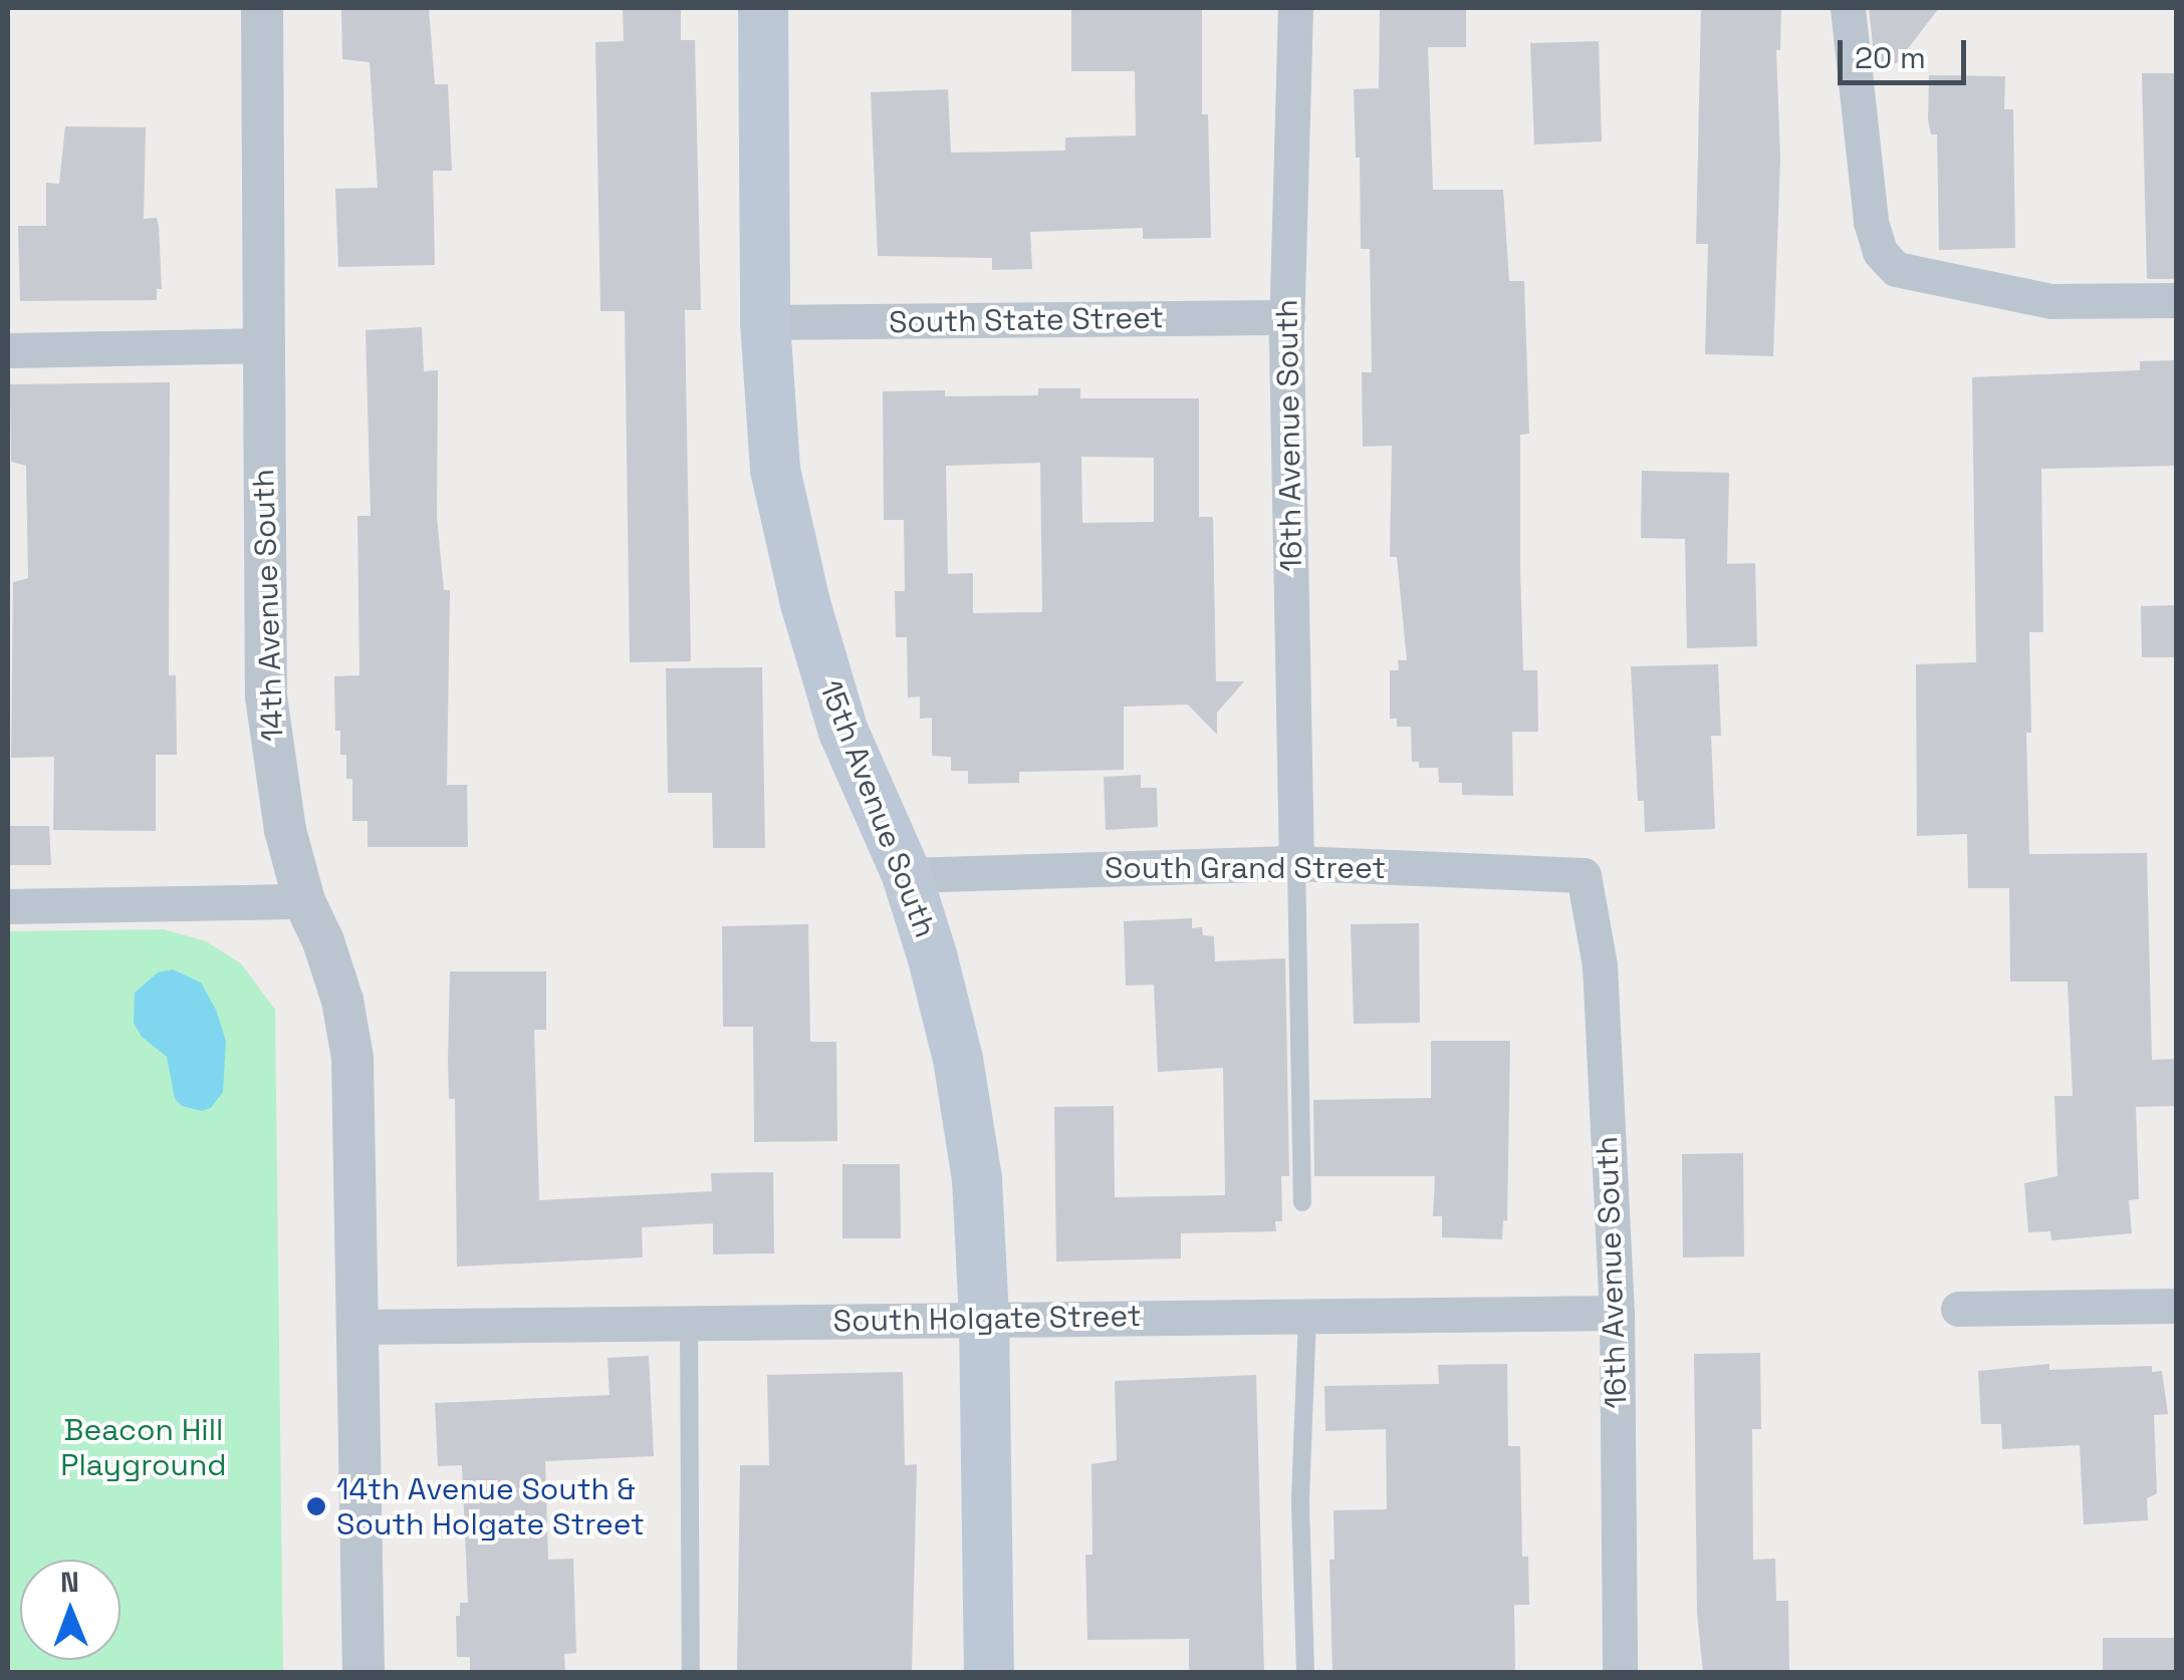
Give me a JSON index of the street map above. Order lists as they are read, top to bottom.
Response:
{
  "streets": {
    "main road": ["15th Avenue South"],
    "street": [
      "South State Street",
      "16th Avenue South",
      "14th Avenue South",
      "South Grand Street",
      "South Holgate Street"
    ]
  },
  "crossings": [
    ["South State Street", "16th Avenue South"],
    ["South State Street", "15th Avenue South"],
    ["16th Avenue South", "South Grand Street"],
    ["16th Avenue South", "South Holgate Street"],
    ["14th Avenue South", "South Holgate Street"],
    ["15th Avenue South", "South Grand Street"],
    ["15th Avenue South", "South Holgate Street"]
  ],
  "parks": ["Beacon Hill Playground"],
  "places": ["14th Avenue South & South Holgate Street"],
  "scale_bar": "20 m",
  "north": "top"
}
